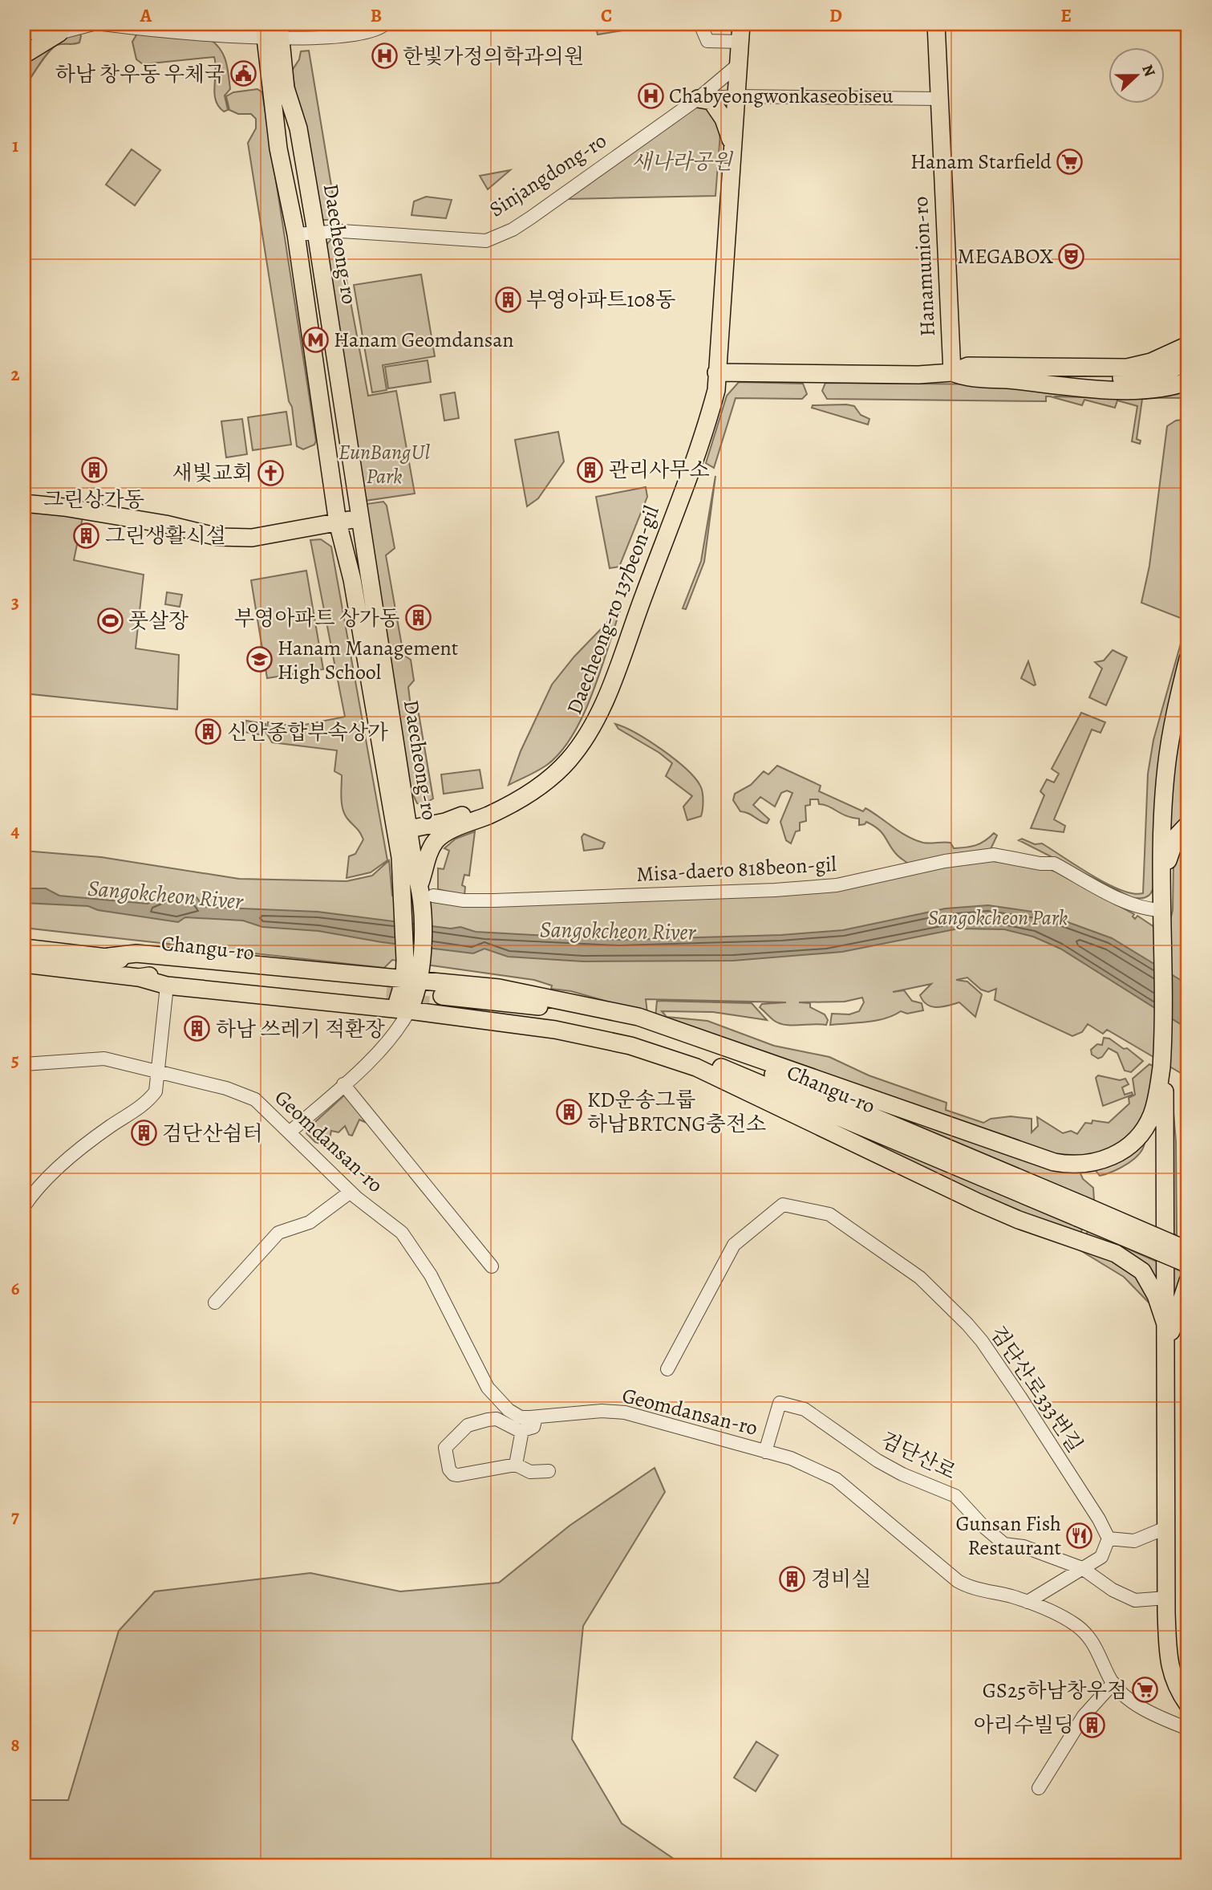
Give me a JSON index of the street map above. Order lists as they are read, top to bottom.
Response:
{
  "streets": {
    "main road": [
      "Daecheong-ro",
      "Hanamunion-ro",
      "Daecheong-ro 137beon-gil",
      "Changu-ro"
    ],
    "street": [
      "Sinjangdong-ro",
      "Misa-daero 818beon-gil",
      "Geomdansan-ro",
      "검단산로333번길",
      "검단산로"
    ]
  },
  "crossings": [
    ["Sinjangdong-ro", "Daecheong-ro"],
    ["Daecheong-ro", "Daecheong-ro 137beon-gil"],
    ["Daecheong-ro", "Misa-daero 818beon-gil"],
    ["Daecheong-ro 137beon-gil", "Misa-daero 818beon-gil"],
    ["Geomdansan-ro", "검단산로"]
  ],
  "water": ["Sangokcheon River"],
  "parks": ["새나라공원", "EunBangUl Park", "Sangokcheon Park"],
  "places": {
    "hospital": ["한빛가정의학과의원", "Chabyeongwonkaseobiseu"],
    "public building": ["하남 창우동 우체국"],
    "supermarket": ["Hanam Starfield", "GS25하남창우점"],
    "theatre": ["MEGABOX"],
    "building": [
      "부영아파트108동",
      "관리사무소",
      "그린상가동",
      "그린생활시설",
      "부영아파트 상가동",
      "신안종합부속상가",
      "하남 쓰레기 적환장",
      "KD운송그룹 하남BRTCNG충전소",
      "검단산쉼터",
      "경비실",
      "아리수빌딩"
    ],
    "metro station": ["Hanam Geomdansan"],
    "church": ["새빛교회"],
    "sports": ["풋살장"],
    "school or university": ["Hanam Management High School"],
    "restaurant": ["Gunsan Fish Restaurant"]
  },
  "north": "right",
  "grid": {
    "columns": [
      "A",
      "B",
      "C",
      "D",
      "E"
    ],
    "rows": [
      "1",
      "2",
      "3",
      "4",
      "5",
      "6",
      "7",
      "8"
    ]
  }
}
